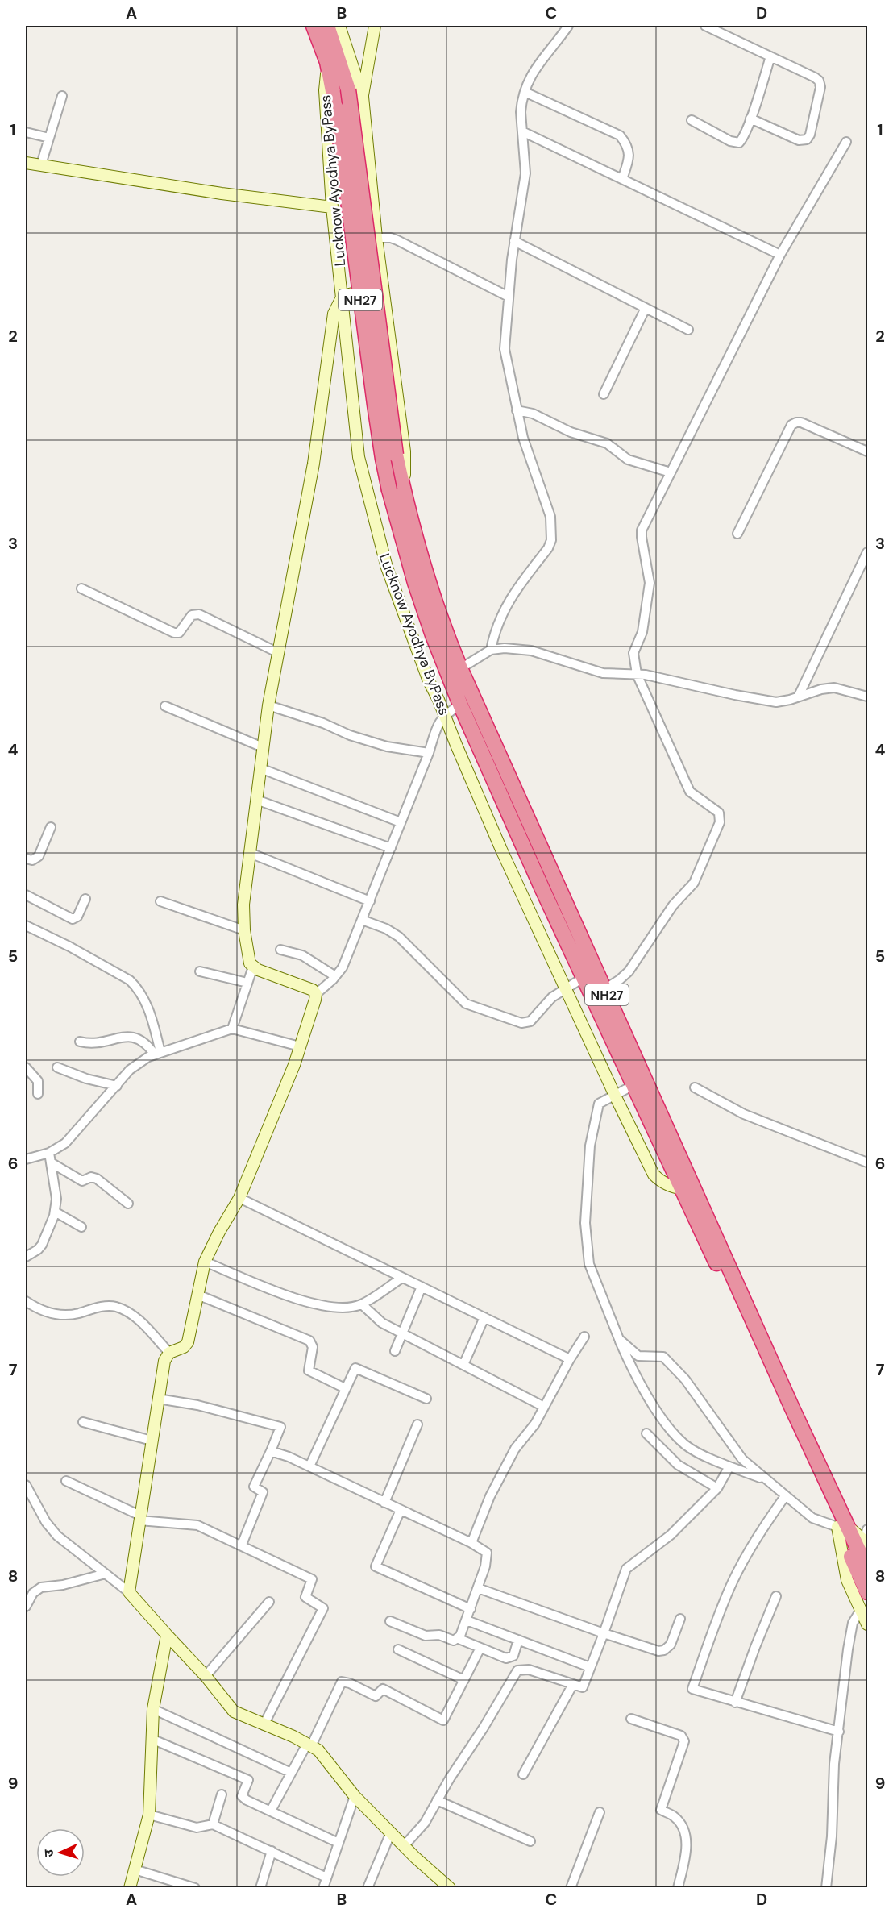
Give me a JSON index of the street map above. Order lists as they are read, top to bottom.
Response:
{
  "streets": {
    "highway": ["NH27"],
    "street": ["Lucknow Ayodhya ByPass"]
  },
  "crossings": [
    ["Lucknow Ayodhya ByPass", "NH27"]
  ],
  "north": "left",
  "grid": {
    "columns": [
      "A",
      "B",
      "C",
      "D"
    ],
    "rows": [
      "1",
      "2",
      "3",
      "4",
      "5",
      "6",
      "7",
      "8",
      "9"
    ]
  }
}
